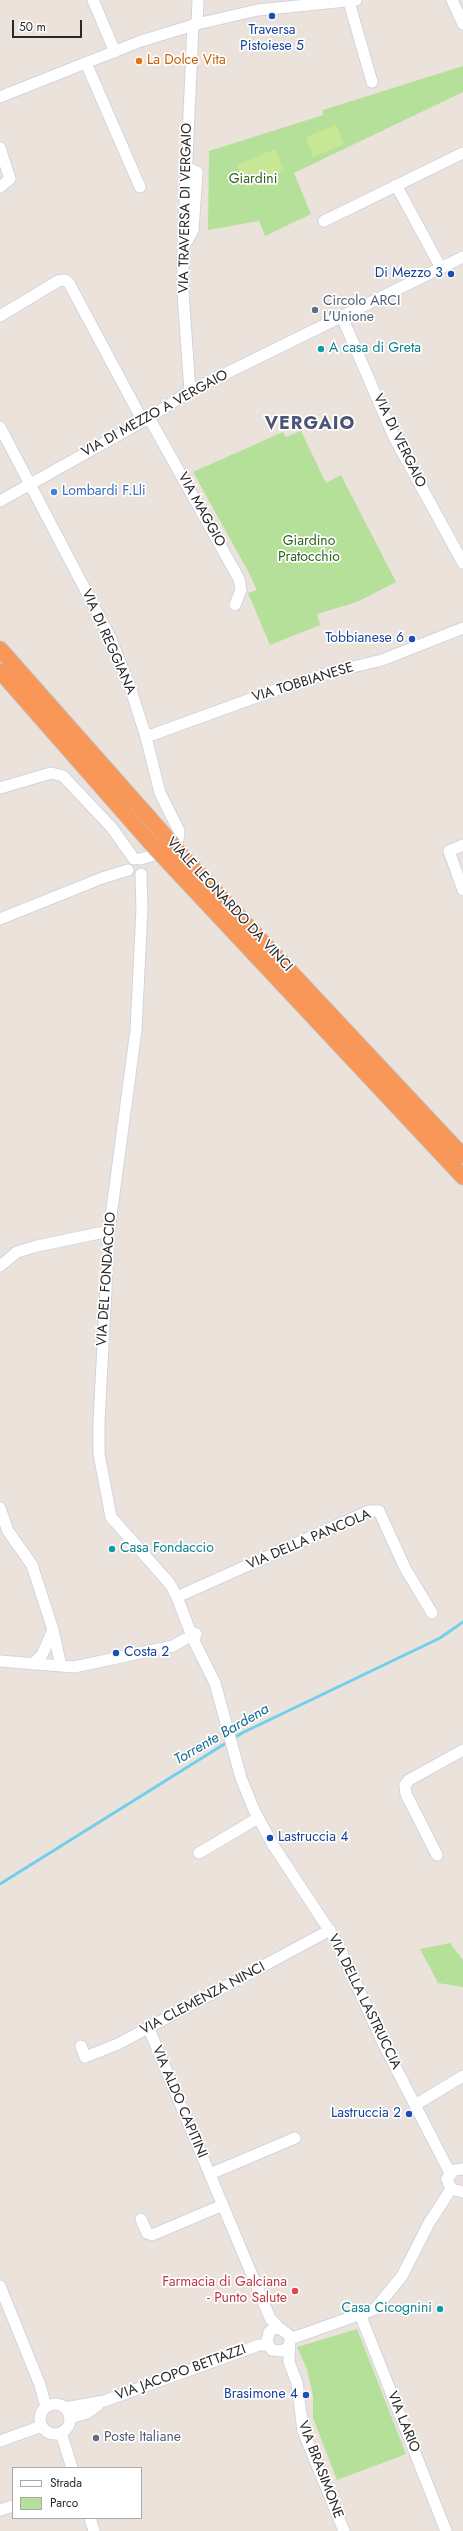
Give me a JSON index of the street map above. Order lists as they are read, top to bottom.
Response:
{
  "streets": {
    "highway": ["VIALE LEONARDO DA VINCI"],
    "street": [
      "VIA TRAVERSA DI VERGAIO",
      "VIA DI MEZZO A VERGAIO",
      "VIA DI VERGAIO",
      "VIA MAGGIO",
      "VIA DI REGGIANA",
      "VIA TOBBIANESE",
      "VIA DEL FONDACCIO",
      "VIA DELLA PANCOLA",
      "VIA CLEMENZA NINCI",
      "VIA DELLA LASTRUCCIA",
      "VIA ALDO CAPITINI",
      "VIA JACOPO BETTAZZI",
      "VIA LARIO",
      "VIA BRASIMONE"
    ]
  },
  "crossings": [
    ["VIA TRAVERSA DI VERGAIO", "VIA DI MEZZO A VERGAIO"],
    ["VIA DI MEZZO A VERGAIO", "VIA DI VERGAIO"],
    ["VIA DI MEZZO A VERGAIO", "VIA MAGGIO"],
    ["VIA DI MEZZO A VERGAIO", "VIA DI REGGIANA"],
    ["VIA DI REGGIANA", "VIA TOBBIANESE"],
    ["VIA DI REGGIANA", "VIA DEL FONDACCIO"],
    ["VIA DEL FONDACCIO", "VIA DELLA PANCOLA"],
    ["VIA DEL FONDACCIO", "VIA DELLA LASTRUCCIA"],
    ["VIA CLEMENZA NINCI", "VIA DELLA LASTRUCCIA"],
    ["VIA CLEMENZA NINCI", "VIA ALDO CAPITINI"],
    ["VIA ALDO CAPITINI", "VIA JACOPO BETTAZZI"],
    ["VIA ALDO CAPITINI", "VIA BRASIMONE"],
    ["VIA JACOPO BETTAZZI", "VIA LARIO"],
    ["VIA JACOPO BETTAZZI", "VIA BRASIMONE"]
  ],
  "districts": ["VERGAIO"],
  "water": ["Torrente Bardena"],
  "parks": ["Giardini", "Giardino Pratocchio"],
  "places": [
    "Traversa Pistoiese 5",
    "La Dolce Vita",
    "Di Mezzo 3",
    "Circolo ARCI L'Unione",
    "A casa di Greta",
    "Lombardi F.Lli",
    "Tobbianese 6",
    "Casa Fondaccio",
    "Costa 2",
    "Lastruccia 4",
    "Lastruccia 2",
    "Farmacia di Galciana - Punto Salute",
    "Casa Cicognini",
    "Brasimone 4",
    "Poste Italiane"
  ],
  "legend": ["Strada", "Parco"],
  "scale_bar": "50 m"
}
